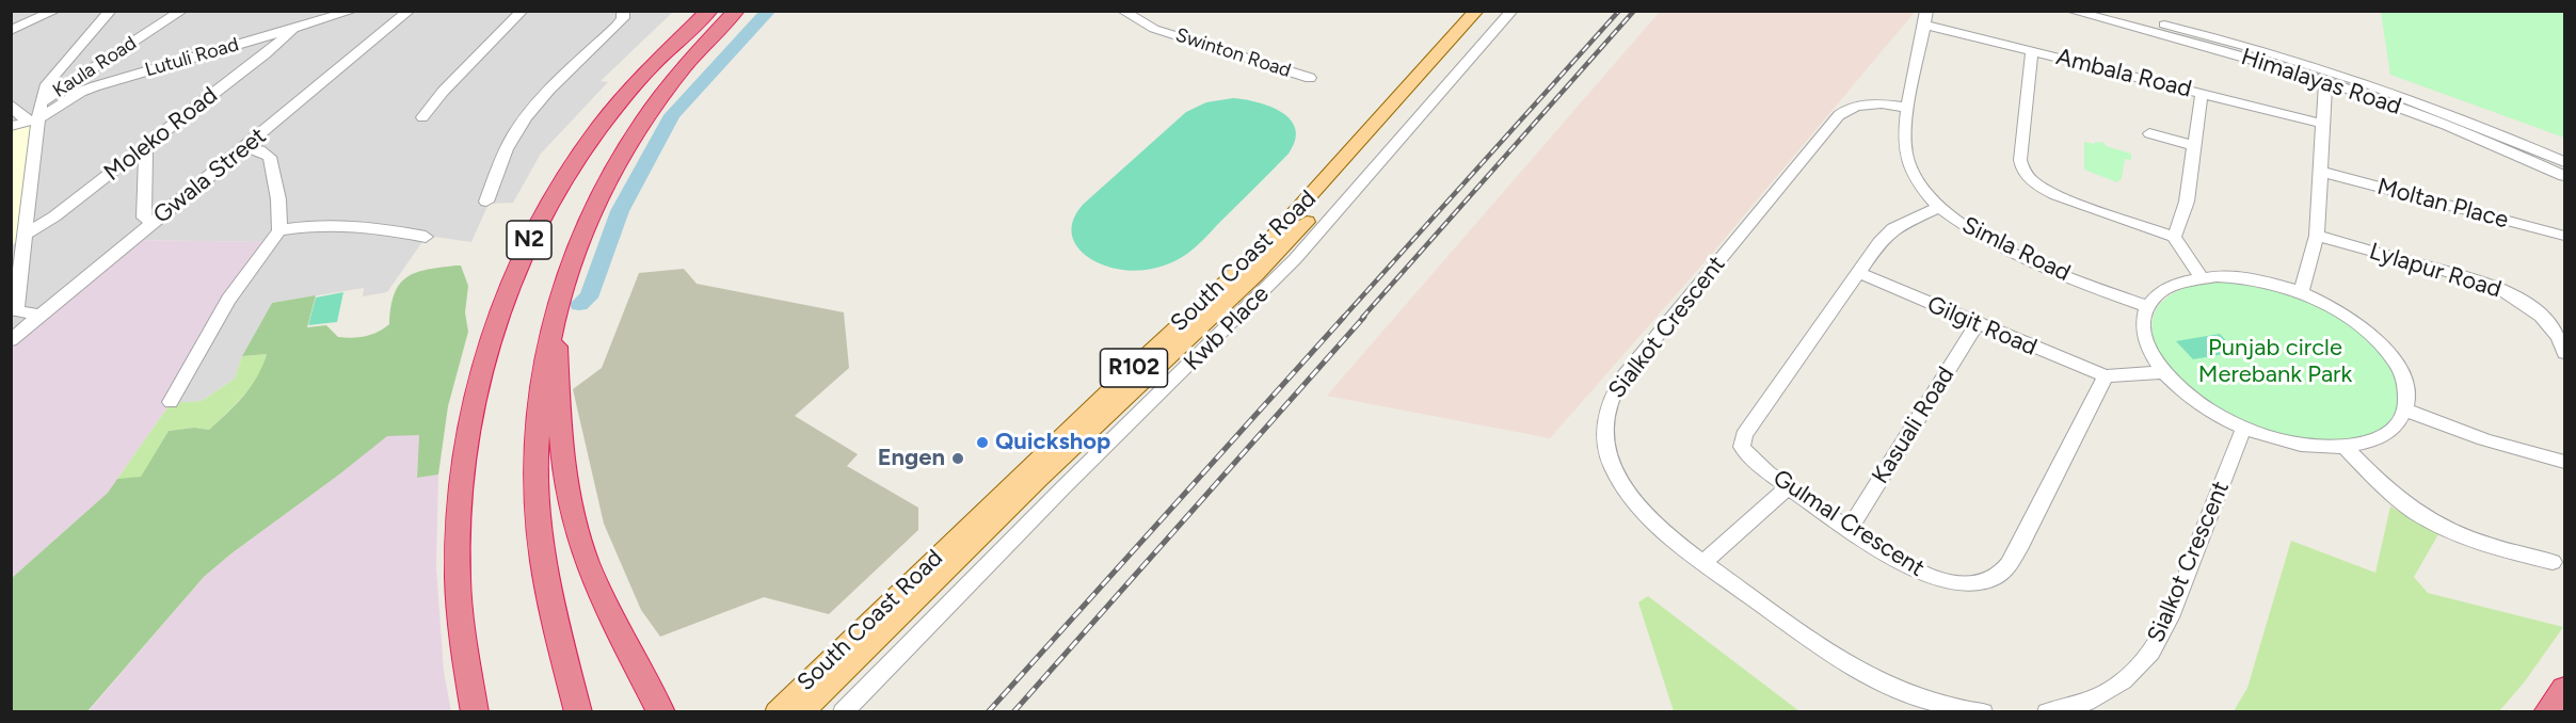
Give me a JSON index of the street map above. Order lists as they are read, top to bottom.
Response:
{
  "streets": {
    "highway": ["N2"],
    "main road": ["South Coast Road", "R102"],
    "street": [
      "Swinton Road",
      "Lutuli Road",
      "Kaula Road",
      "Ambala Road",
      "Himalayas Road",
      "Moleko Road",
      "Gwala Street",
      "Moltan Place",
      "Simla Road",
      "Lylapur Road",
      "Gilgit Road",
      "Sialkot Crescent",
      "Kwb Place",
      "Kasuali Road",
      "Gulmal Crescent"
    ]
  },
  "crossings": [
    ["Lutuli Road", "Moleko Road"],
    ["Ambala Road", "Simla Road"],
    ["Simla Road", "Sialkot Crescent"],
    ["Simla Road", "Gulmal Crescent"],
    ["Gilgit Road", "Kasuali Road"],
    ["Gilgit Road", "Gulmal Crescent"],
    ["Kasuali Road", "Gulmal Crescent"]
  ],
  "parks": ["Punjab circle Merebank Park"],
  "places": ["Quickshop", "Engen"]
}
